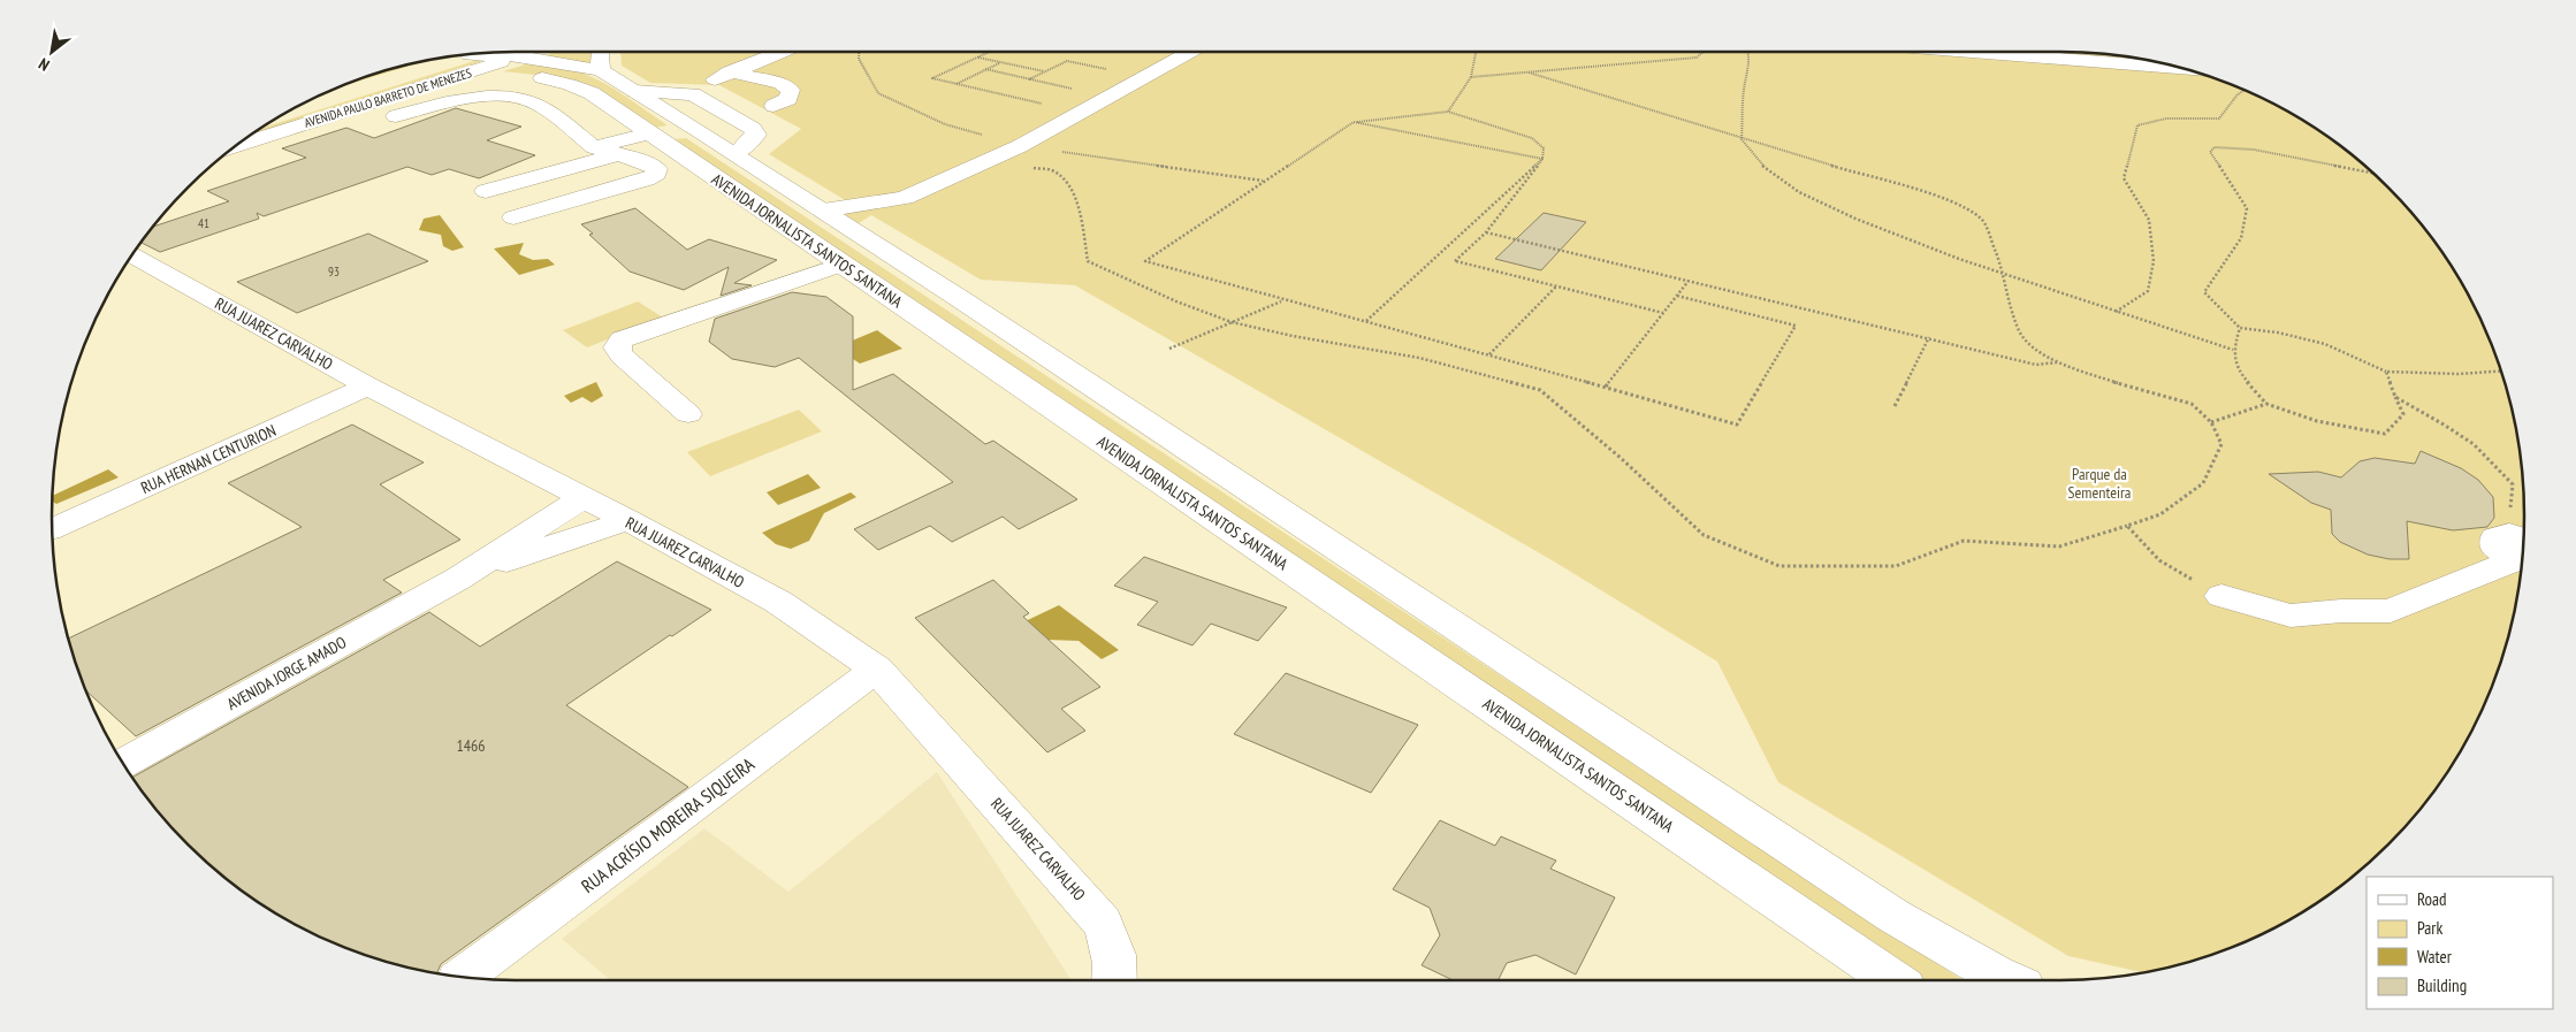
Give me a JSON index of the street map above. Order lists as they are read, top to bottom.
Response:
{
  "streets": {
    "main road": [
      "AVENIDA PAULO BARRETO DE MENEZES",
      "AVENIDA JORNALISTA SANTOS SANTANA",
      "RUA JUAREZ CARVALHO",
      "RUA HERNAN CENTURION",
      "AVENIDA JORGE AMADO",
      "RUA ACRÍSIO MOREIRA SIQUEIRA"
    ]
  },
  "crossings": [
    ["AVENIDA PAULO BARRETO DE MENEZES", "AVENIDA JORNALISTA SANTOS SANTANA"],
    ["RUA JUAREZ CARVALHO", "RUA HERNAN CENTURION"],
    ["RUA JUAREZ CARVALHO", "AVENIDA JORGE AMADO"],
    ["RUA JUAREZ CARVALHO", "RUA ACRÍSIO MOREIRA SIQUEIRA"]
  ],
  "parks": ["Parque da Sementeira"],
  "house_numbers": ["41", "93", "1466"],
  "legend": [
    "Road",
    "Park",
    "Water",
    "Building"
  ],
  "north": "bottom left"
}
